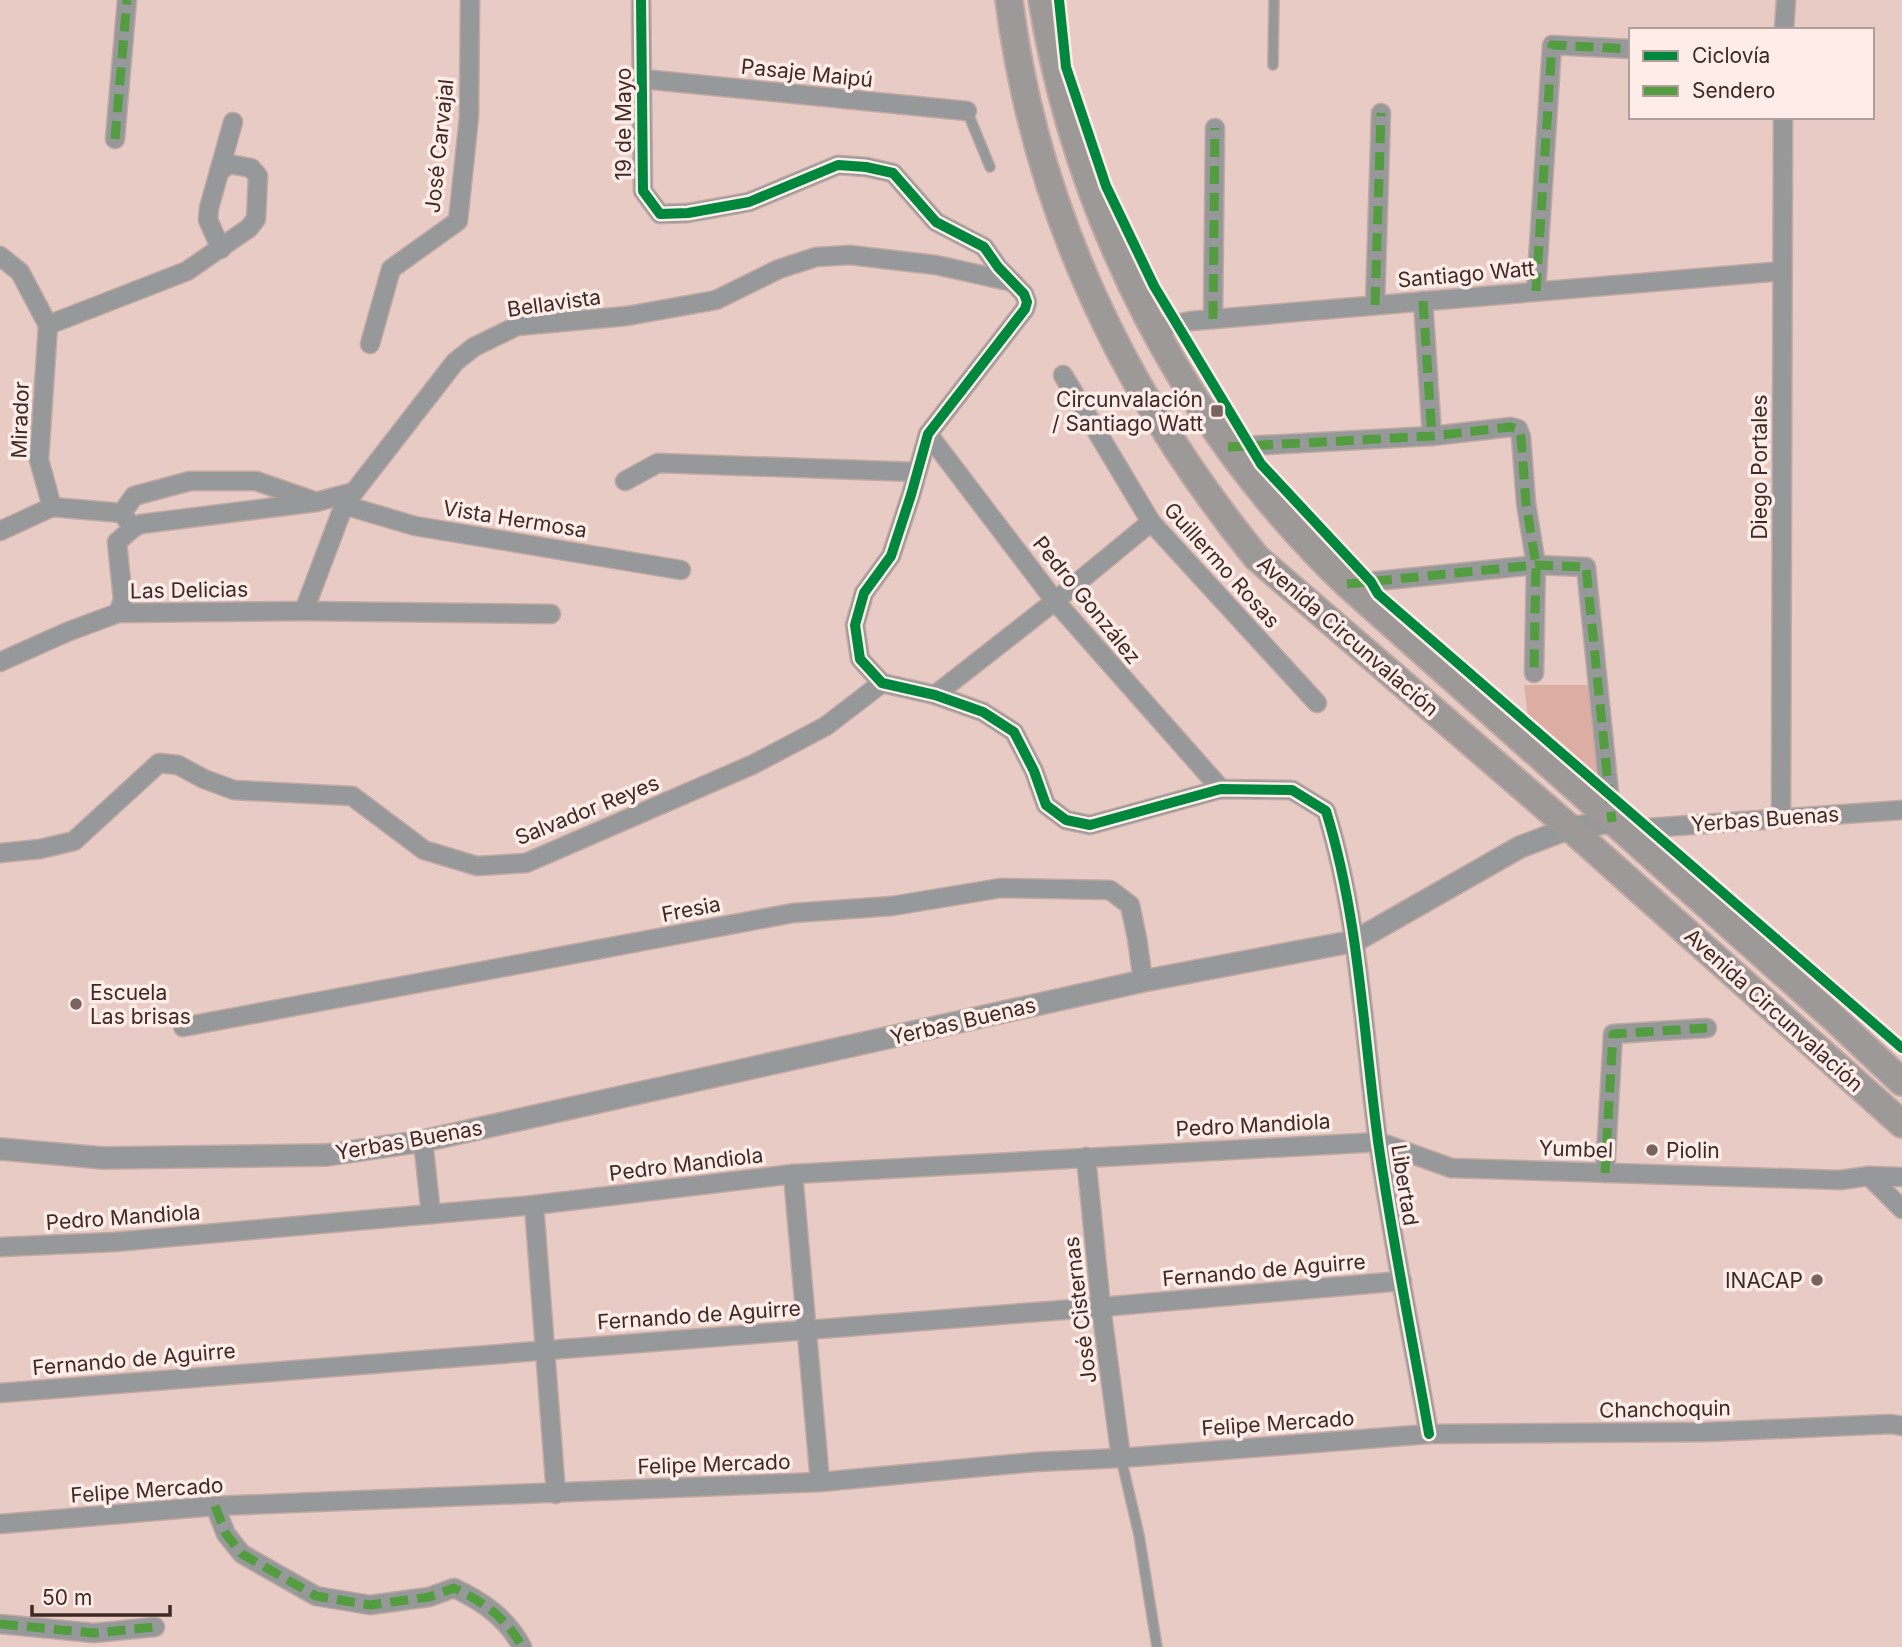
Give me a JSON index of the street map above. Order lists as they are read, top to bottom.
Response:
{
  "streets": {
    "main road": ["Avenida Circunvalación"],
    "street": [
      "Pasaje Maipú",
      "19 de Mayo",
      "José Carvajal",
      "Santiago Watt",
      "Bellavista",
      "Mirador",
      "Diego Portales",
      "Vista Hermosa",
      "Guillermo Rosas",
      "Las Delicias",
      "Pedro González",
      "Salvador Reyes",
      "Yerbas Buenas",
      "Fresia",
      "Pedro Mandiola",
      "Yumbel",
      "Libertad",
      "Fernando de Aguirre",
      "José Cisternas",
      "Chanchoquin",
      "Felipe Mercado"
    ]
  },
  "crossings": [
    ["Pasaje Maipú", "19 de Mayo"],
    ["19 de Mayo", "Bellavista"],
    ["Santiago Watt", "Diego Portales"],
    ["Santiago Watt", "Avenida Circunvalación"],
    ["Bellavista", "Vista Hermosa"],
    ["Diego Portales", "Yerbas Buenas"],
    ["Avenida Circunvalación", "Yerbas Buenas"],
    ["Yerbas Buenas", "Fresia"],
    ["Yerbas Buenas", "Libertad"],
    ["Pedro Mandiola", "Yumbel"],
    ["Pedro Mandiola", "Libertad"],
    ["Pedro Mandiola", "José Cisternas"],
    ["Yumbel", "Libertad"],
    ["Libertad", "Fernando de Aguirre"],
    ["Libertad", "Chanchoquin"],
    ["Libertad", "Felipe Mercado"],
    ["Fernando de Aguirre", "José Cisternas"],
    ["José Cisternas", "Felipe Mercado"],
    ["Chanchoquin", "Felipe Mercado"]
  ],
  "places": {
    "transit": ["Circunvalación / Santiago Watt"],
    "other": ["Escuela Las brisas", "Piolin", "INACAP"]
  },
  "legend": ["Ciclovía", "Sendero"],
  "scale_bar": "50 m"
}
